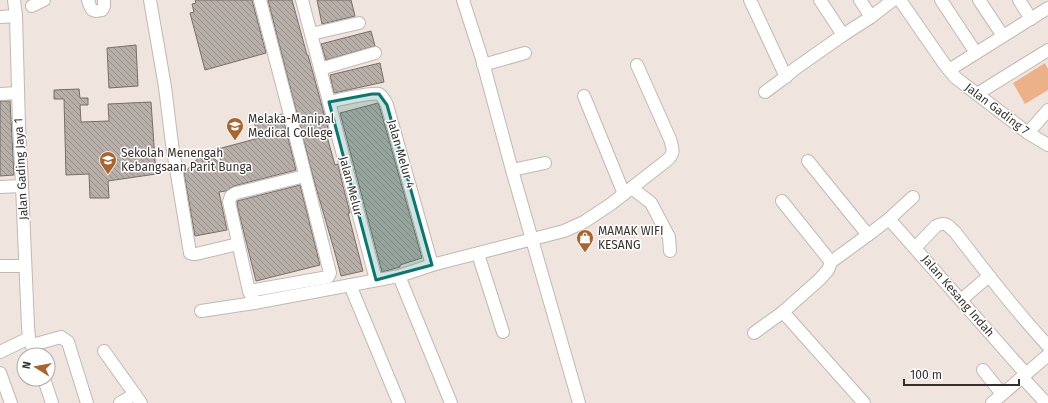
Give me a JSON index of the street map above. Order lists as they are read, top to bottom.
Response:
{
  "streets": {
    "street": [
      "Jalan Gading 7",
      "Jalan Melur 4",
      "Jalan Gading Jaya 1",
      "Jalan Melur",
      "Jalan Kesang Indah"
    ]
  },
  "crossings": [
    ["Jalan Melur 4", "Jalan Melur"]
  ],
  "places": {
    "school or university": ["Melaka-Manipal Medical College", "Sekolah Menengah Kebangsaan Parit Bunga"],
    "shop": ["MAMAK WIFI KESANG"]
  },
  "scale_bar": "100 m",
  "north": "left"
}
